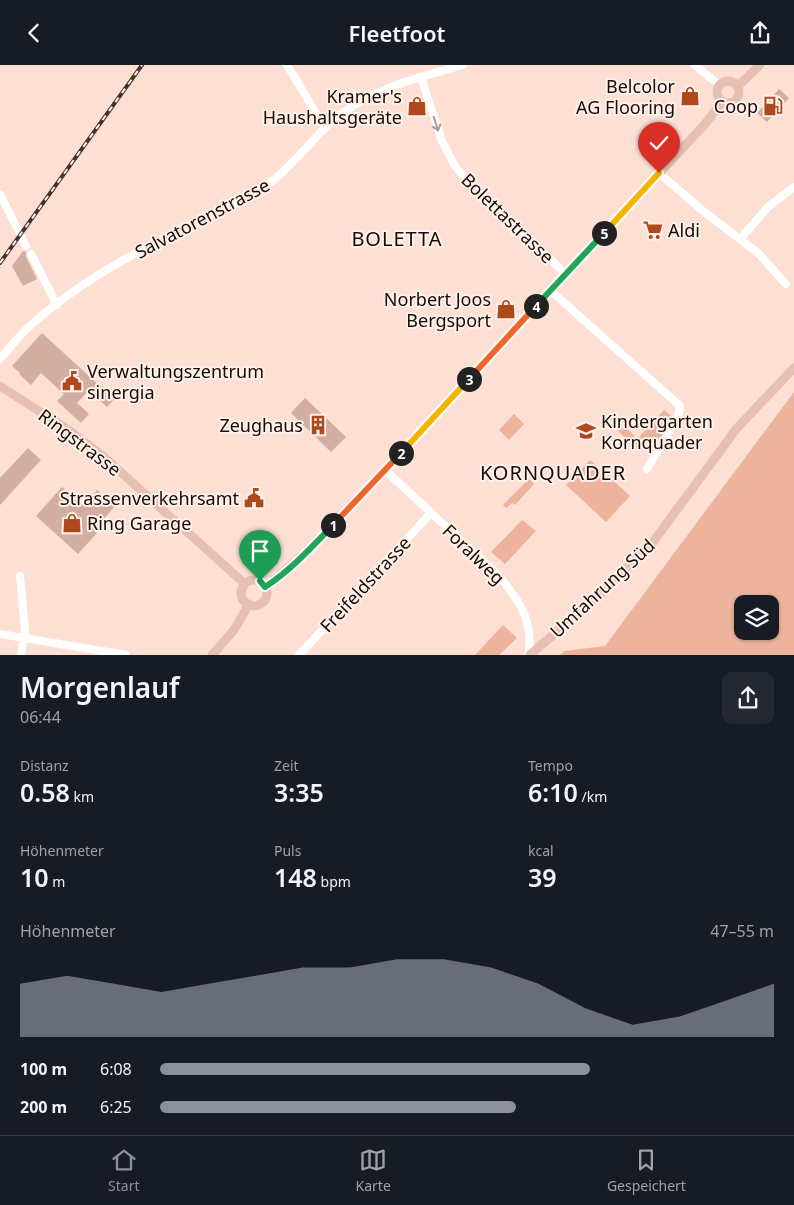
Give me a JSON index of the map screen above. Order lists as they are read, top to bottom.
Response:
{
  "streets": {
    "main road": ["Ringstrasse", "Umfahrung Süd"],
    "street": [
      "Salvatorenstrasse",
      "Bolettastrasse",
      "Foralweg",
      "Freifeldstrasse"
    ]
  },
  "crossings": [
    ["Salvatorenstrasse", "Bolettastrasse"],
    ["Foralweg", "Freifeldstrasse"],
    ["Foralweg", "Umfahrung Süd"]
  ],
  "one_way": ["Bolettastrasse"],
  "districts": ["BOLETTA", "KORNQUADER"],
  "places": {
    "shop": [
      "Belcolor AG Flooring",
      "Kramer's Haushaltsgeräte",
      "Norbert Joos Bergsport",
      "Ring Garage"
    ],
    "fuel station": ["Coop"],
    "supermarket": ["Aldi"],
    "public building": ["Verwaltungszentrum sinergia", "Strassenverkehrsamt"],
    "building": ["Zeughaus"],
    "school or university": ["Kindergarten Kornquader"]
  },
  "page": {
    "header": "Fleetfoot",
    "pins": [
      "5",
      "4",
      "3",
      "2",
      "1"
    ],
    "heading": ["Morgenlauf", "06:44"],
    "stats": [
      ["Distanz", "0.58 km"],
      ["Zeit", "3:35"],
      ["Tempo", "6:10 /km"],
      ["Höhenmeter", "10 m"],
      ["Puls", "148 bpm"],
      ["kcal", "39"]
    ],
    "chart": ["Höhenmeter", "47–55 m"],
    "list": [
      {
        "name": "100 m",
        "note": "6:08"
      },
      {
        "name": "200 m",
        "note": "6:25"
      }
    ],
    "tabs": ["Start", "Karte", "Gespeichert"]
  }
}
